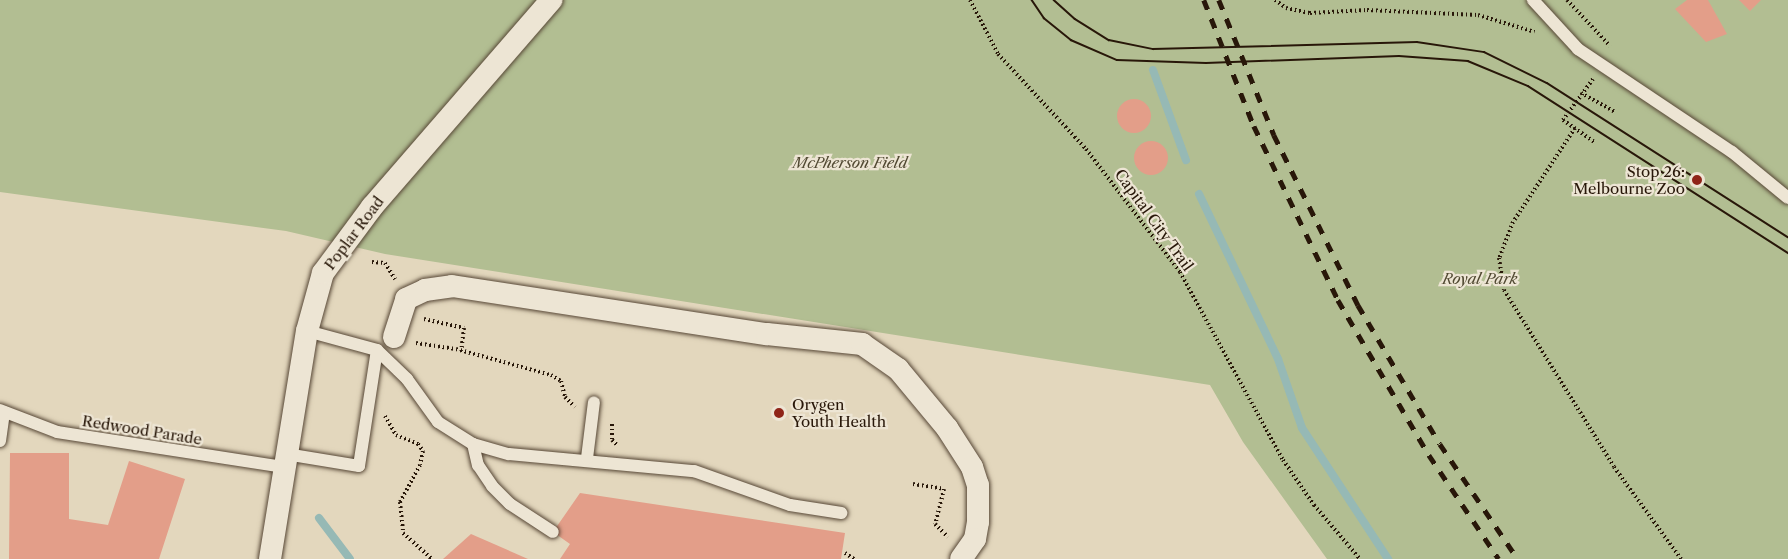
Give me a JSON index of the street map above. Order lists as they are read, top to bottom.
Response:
{
  "streets": {
    "street": ["Poplar Road"],
    "lane": ["Redwood Parade"],
    "path": ["Capital City Trail"]
  },
  "crossings": [
    ["Poplar Road", "Redwood Parade"]
  ],
  "parks": ["McPherson Field", "Royal Park"],
  "places": ["Stop 26: Melbourne Zoo", "Orygen Youth Health"]
}
